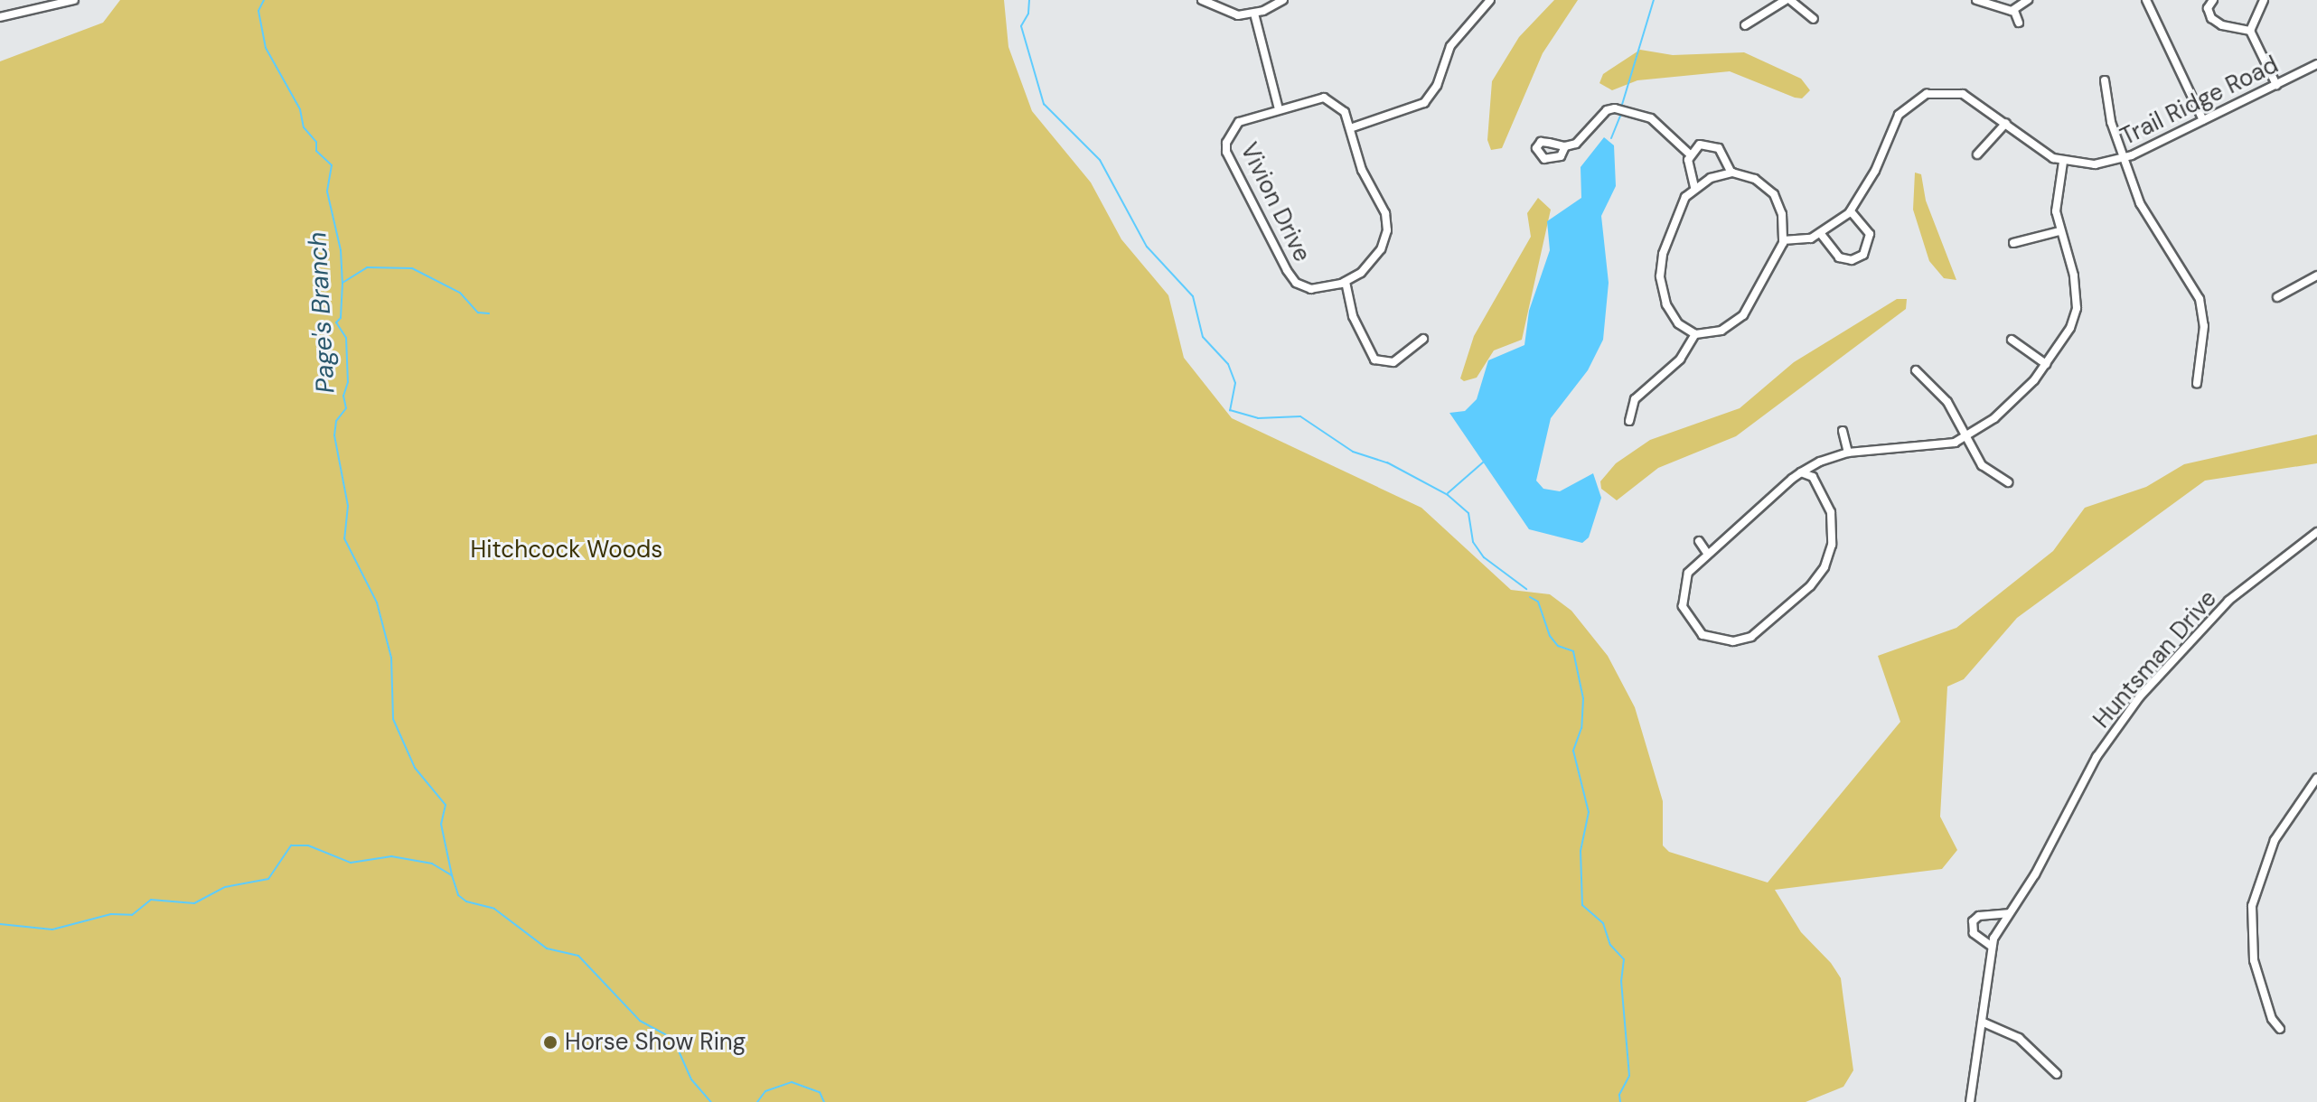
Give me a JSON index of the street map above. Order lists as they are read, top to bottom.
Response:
{
  "streets": {
    "street": ["Trail Ridge Road", "Vivion Drive", "Huntsman Drive"]
  },
  "water": ["Page's Branch"],
  "parks": ["Hitchcock Woods"],
  "places": ["Horse Show Ring"]
}
